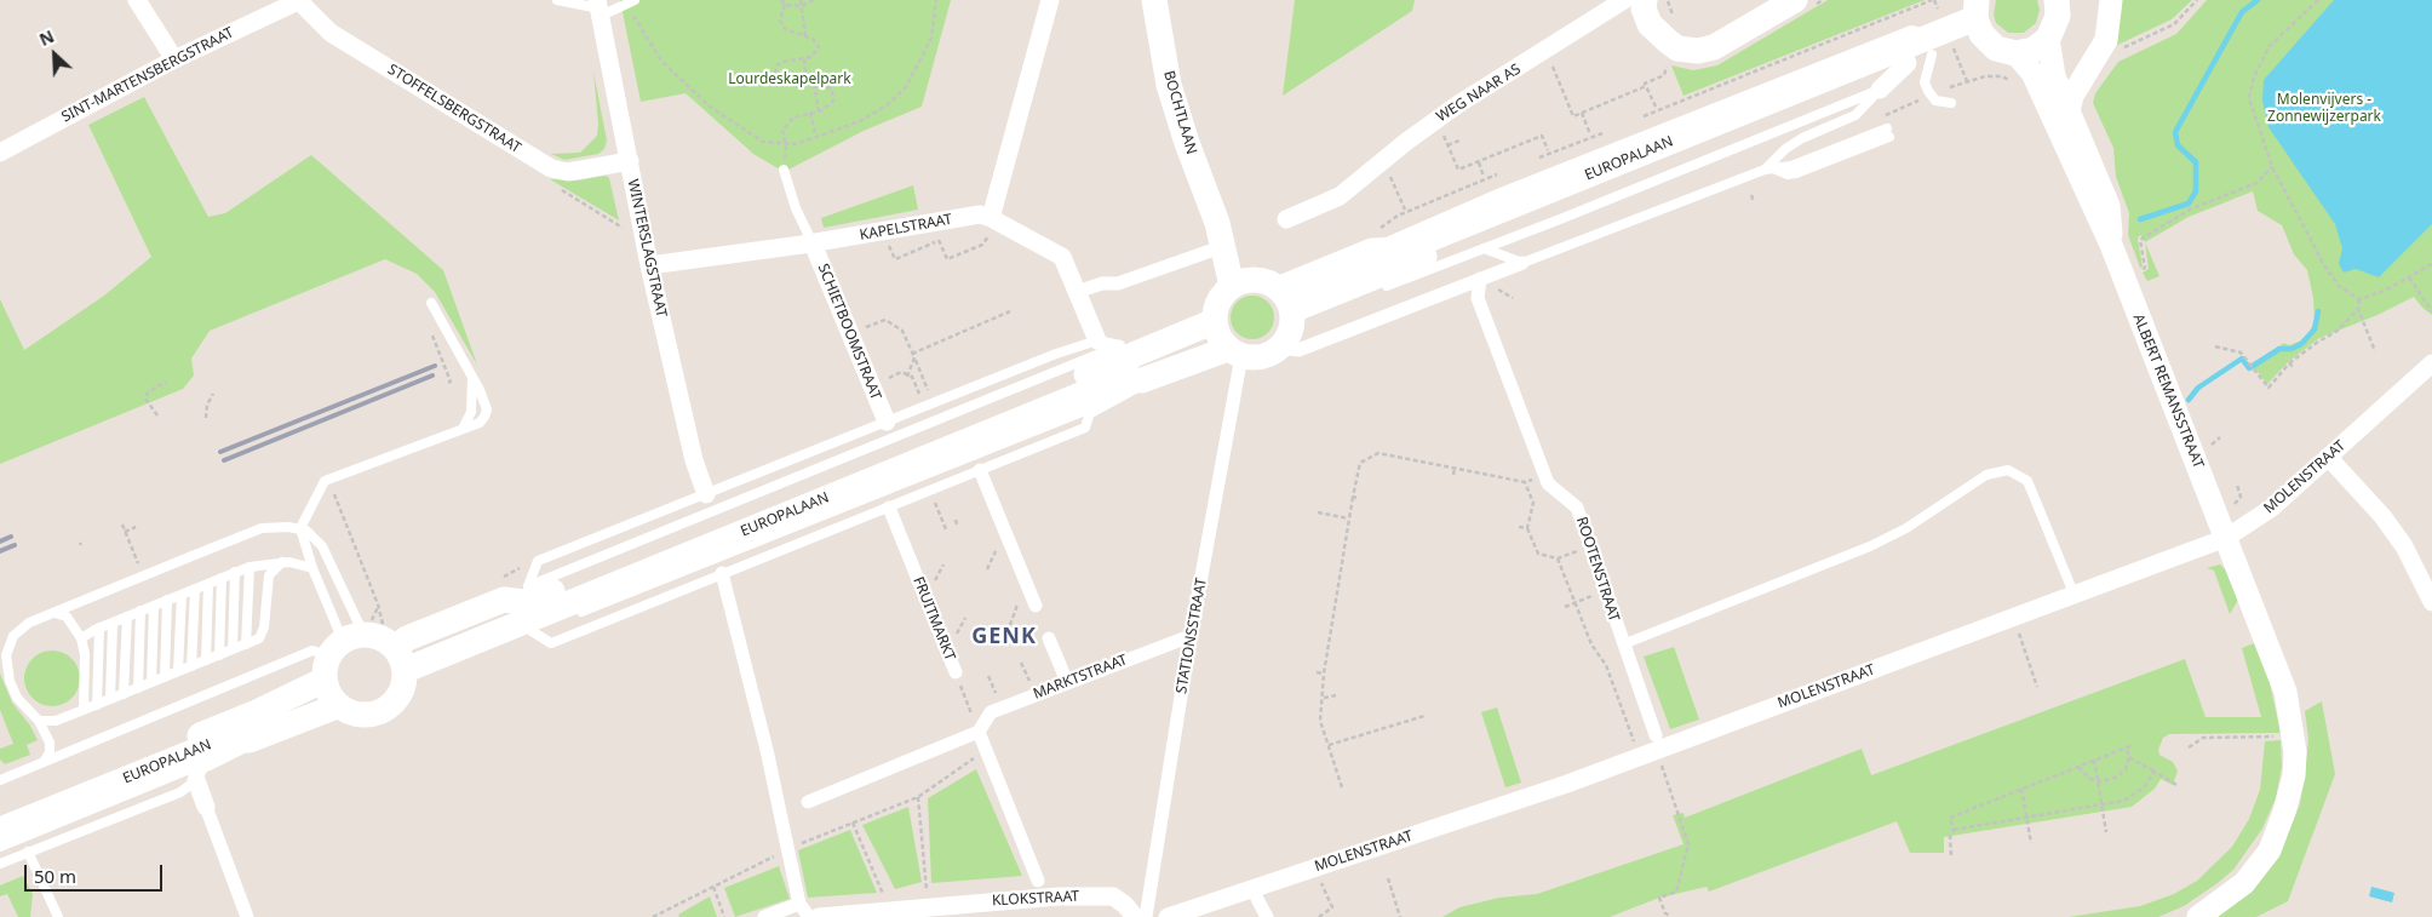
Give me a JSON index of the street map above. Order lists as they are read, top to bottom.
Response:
{
  "streets": {
    "main road": ["BOCHTLAAN", "EUROPALAAN"],
    "street": [
      "SINT-MARTENSBERGSTRAAT",
      "WEG NAAR AS",
      "STOFFELSBERGSTRAAT",
      "KAPELSTRAAT",
      "WINTERSLAGSTRAAT",
      "SCHIETBOOMSTRAAT",
      "ALBERT REMANSSTRAAT",
      "MOLENSTRAAT",
      "ROOTENSTRAAT",
      "FRUITMARKT",
      "STATIONSSTRAAT",
      "MARKTSTRAAT",
      "KLOKSTRAAT"
    ]
  },
  "crossings": [
    ["SINT-MARTENSBERGSTRAAT", "STOFFELSBERGSTRAAT"],
    ["STOFFELSBERGSTRAAT", "WINTERSLAGSTRAAT"],
    ["BOCHTLAAN", "EUROPALAAN"],
    ["BOCHTLAAN", "STATIONSSTRAAT"],
    ["EUROPALAAN", "ALBERT REMANSSTRAAT"],
    ["EUROPALAAN", "FRUITMARKT"],
    ["EUROPALAAN", "STATIONSSTRAAT"],
    ["KAPELSTRAAT", "WINTERSLAGSTRAAT"],
    ["KAPELSTRAAT", "SCHIETBOOMSTRAAT"],
    ["ALBERT REMANSSTRAAT", "MOLENSTRAAT"],
    ["MOLENSTRAAT", "ROOTENSTRAAT"],
    ["FRUITMARKT", "MARKTSTRAAT"],
    ["STATIONSSTRAAT", "MARKTSTRAAT"]
  ],
  "districts": ["GENK"],
  "parks": ["Lourdeskapelpark", "Molenvijvers - Zonnewijzerpark"],
  "scale_bar": "50 m",
  "north": "top left"
}
